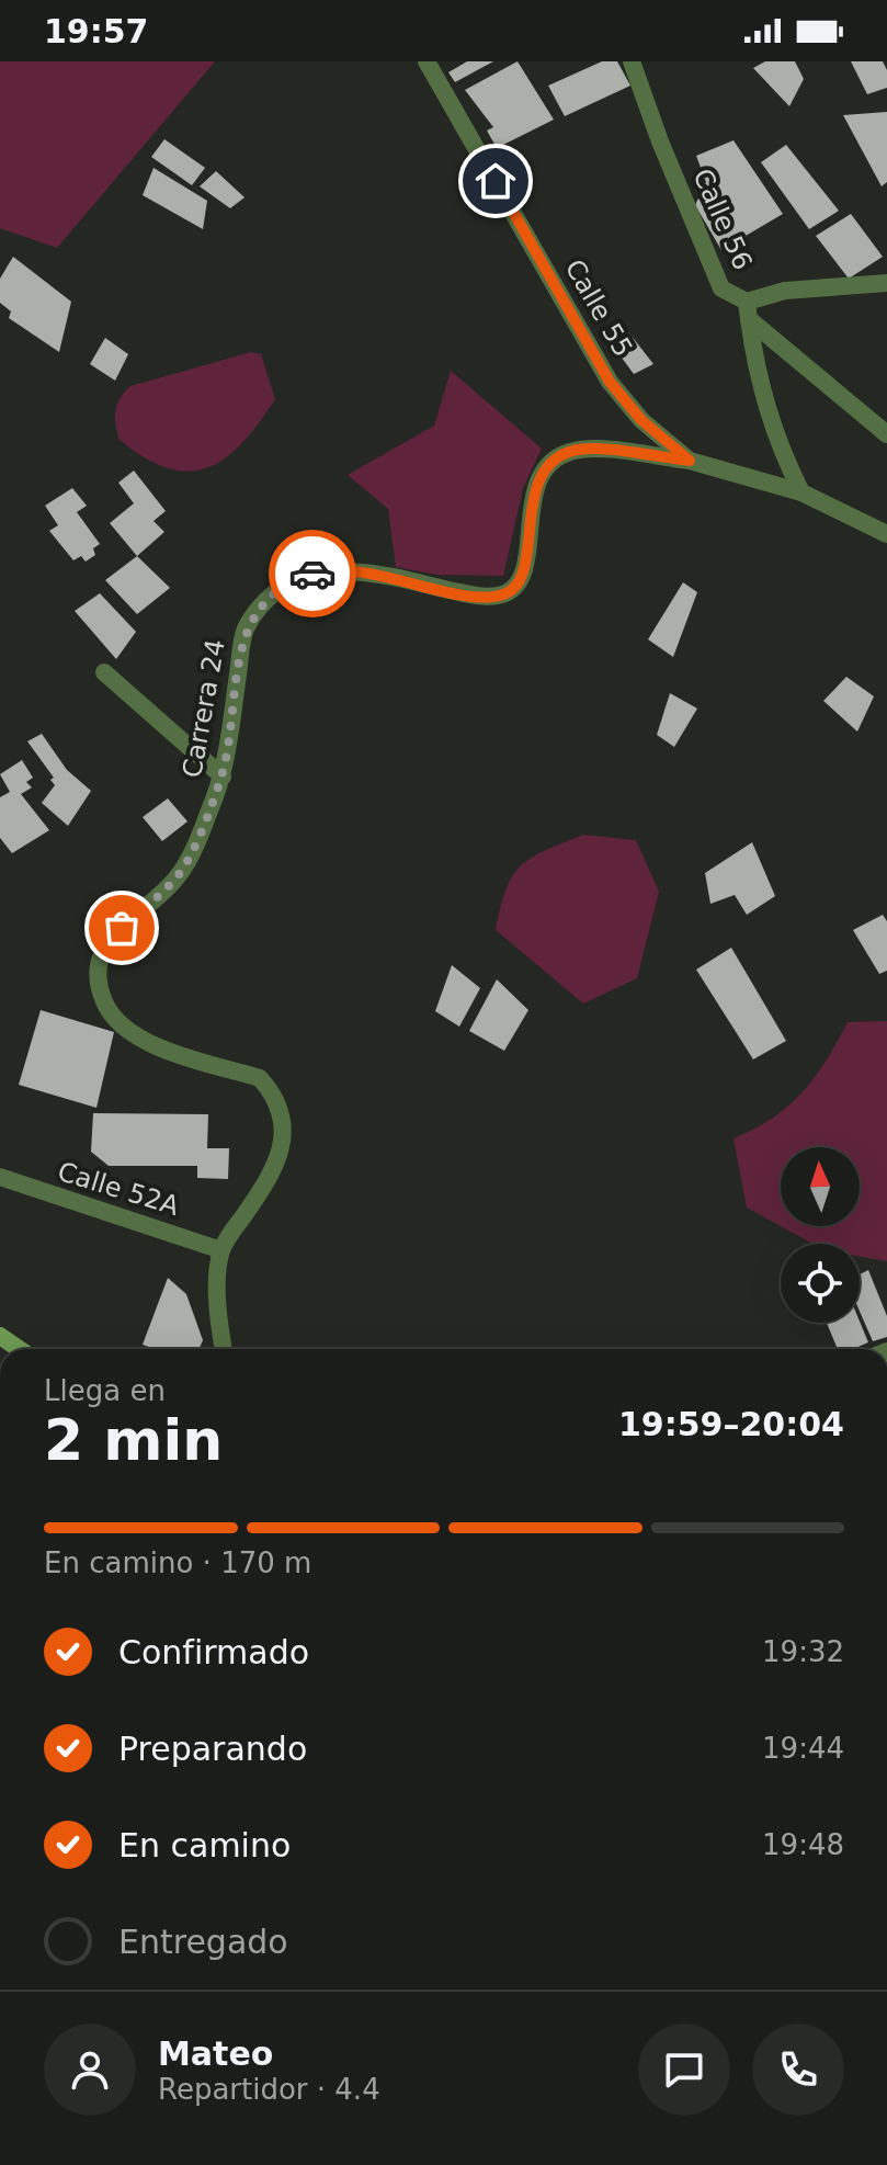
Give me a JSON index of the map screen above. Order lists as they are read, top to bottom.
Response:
{
  "streets": {
    "street": [
      "Calle 56",
      "Calle 55",
      "Carrera 24",
      "Calle 52A"
    ]
  },
  "crossings": [
    ["Calle 55", "Carrera 24"],
    ["Carrera 24", "Calle 52A"]
  ],
  "north": "top",
  "page": {
    "status": "19:57",
    "heading": ["2 min", "Llega en", "19:59–20:04"],
    "panel": ["Mateo", "Repartidor · 4.4"],
    "bar": "En camino · 170 m",
    "list": [
      ["Confirmado", "19:32"],
      ["Preparando", "19:44"],
      ["En camino", "19:48"],
      "Entregado"
    ]
  }
}
